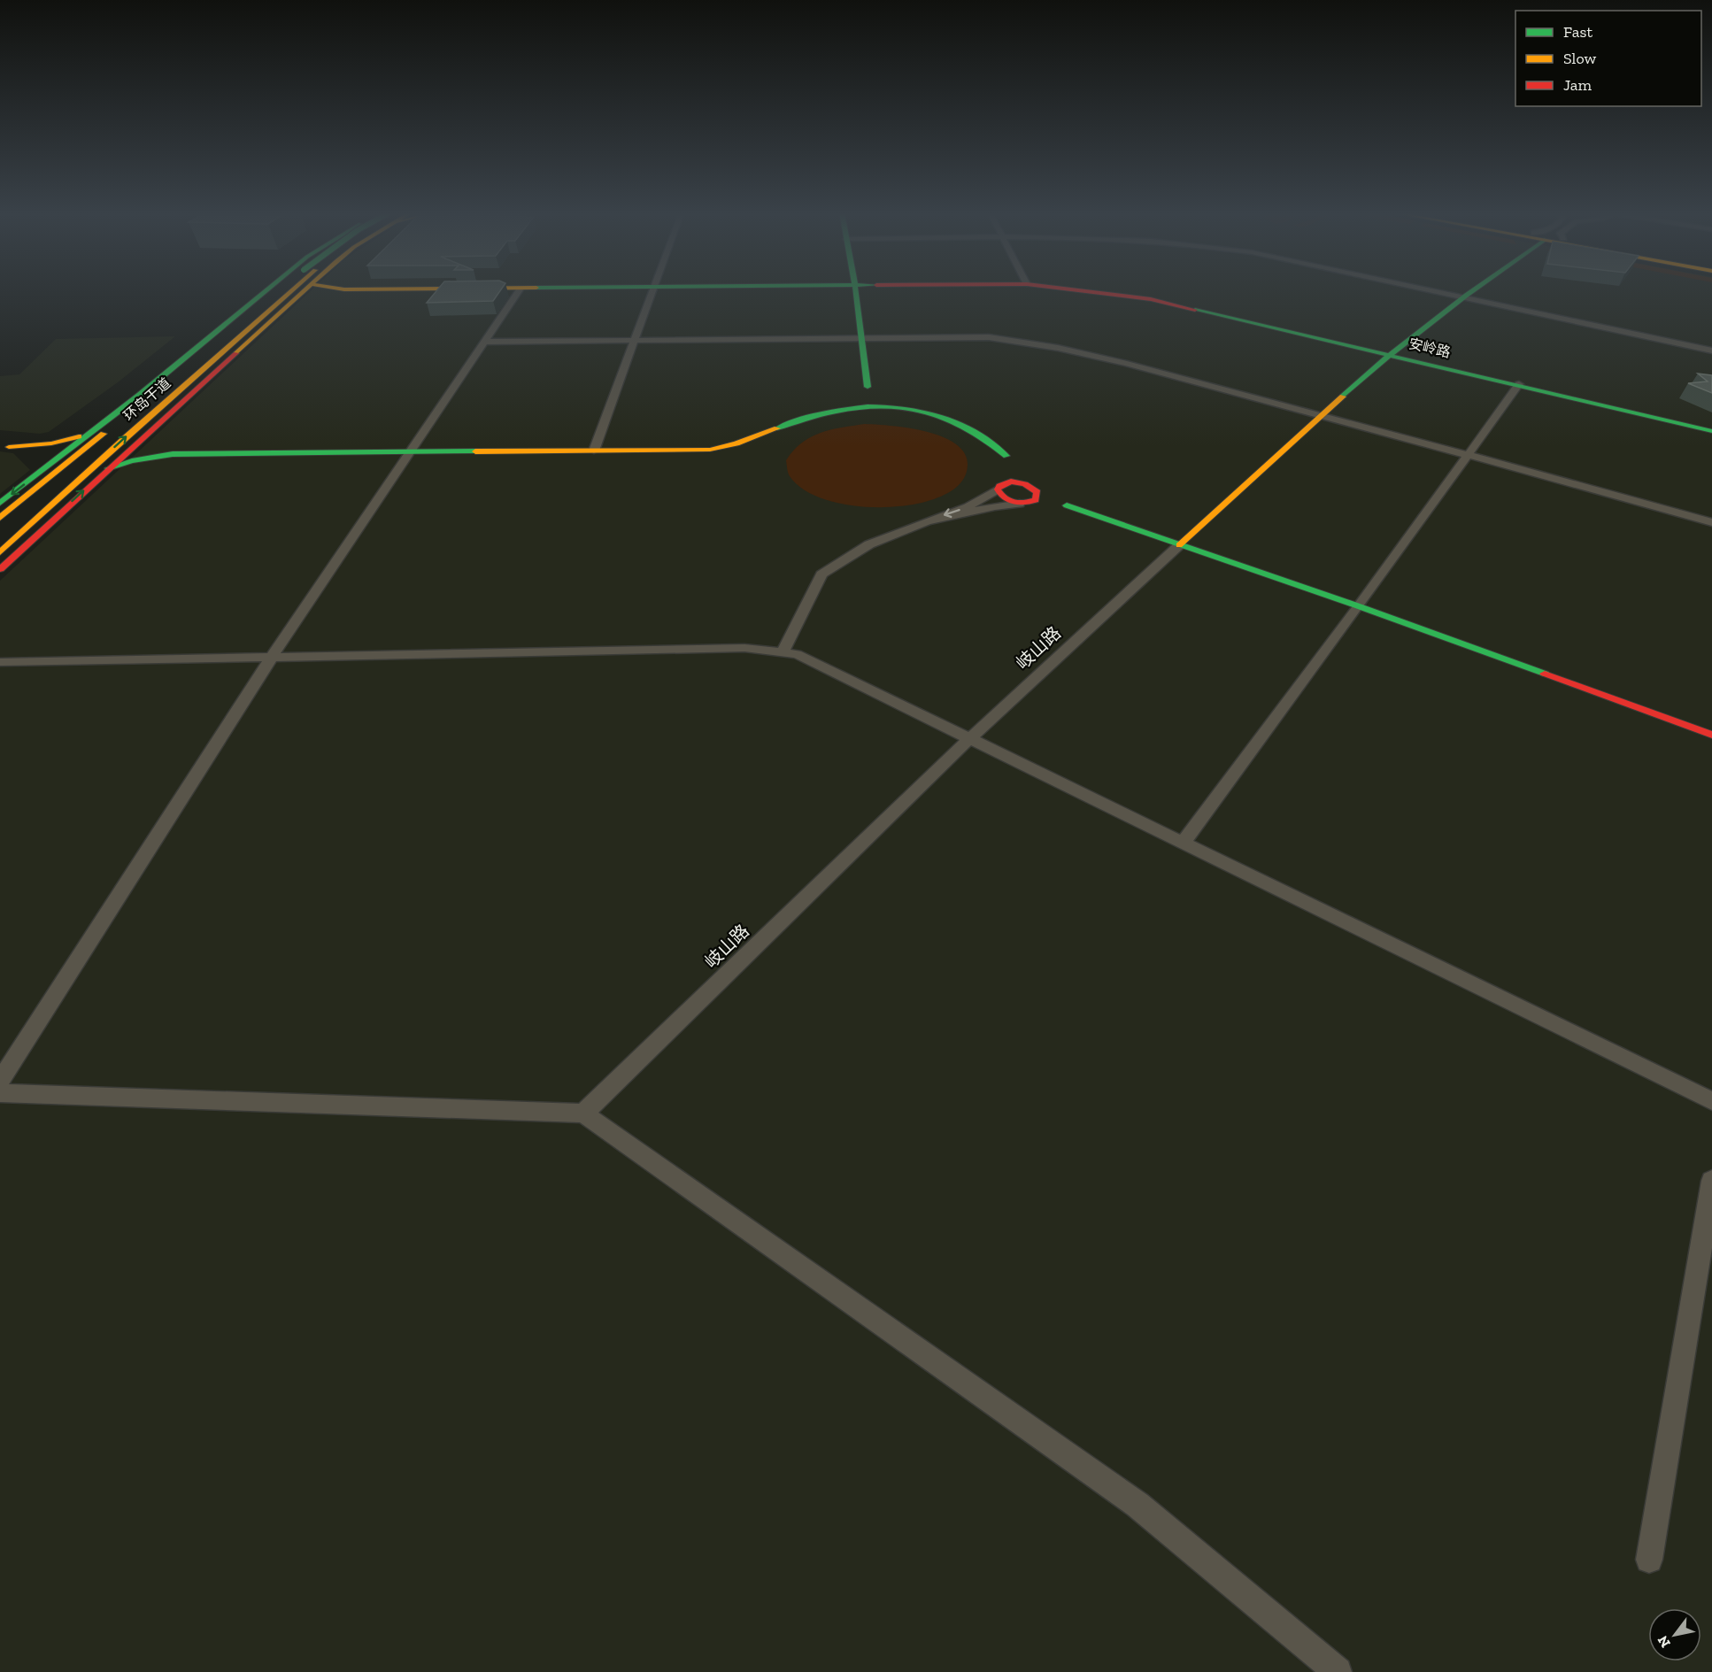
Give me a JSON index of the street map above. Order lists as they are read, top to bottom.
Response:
{
  "streets": {
    "main road": ["安岭路", "环岛干道", "岐山路"]
  },
  "crossings": [
    ["安岭路", "岐山路"]
  ],
  "legend": ["Fast", "Slow", "Jam"],
  "north": "bottom left"
}
